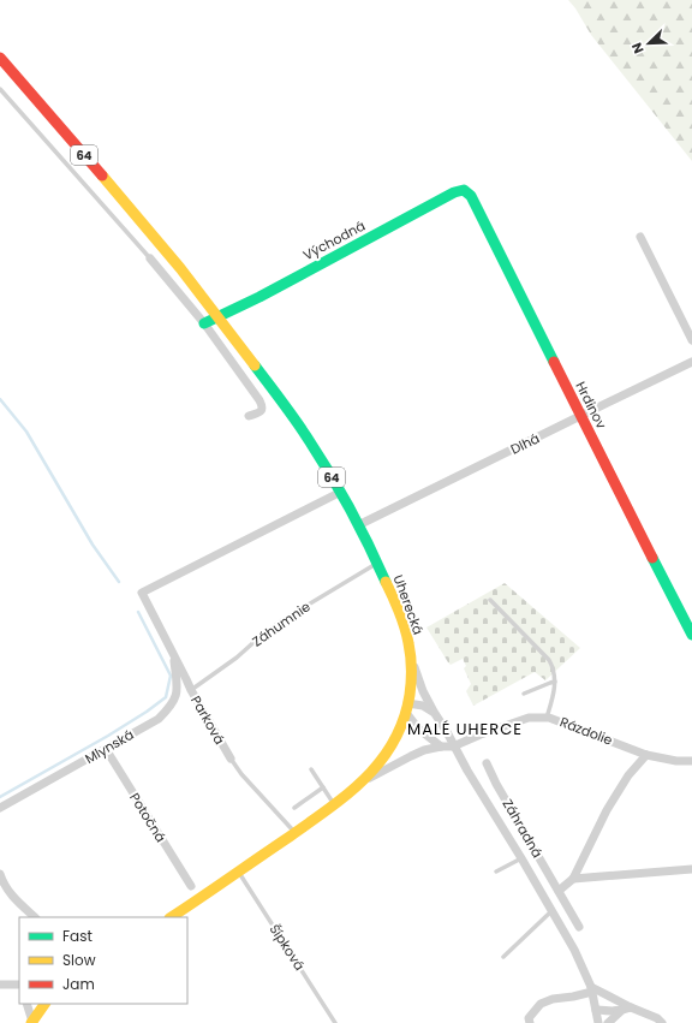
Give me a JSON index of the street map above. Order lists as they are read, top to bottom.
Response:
{
  "streets": {
    "main road": [
      "64",
      "Východná",
      "Hrdinov",
      "Uherecká"
    ],
    "street": [
      "Dlhá",
      "Parková",
      "Rázdolie",
      "Mlynská",
      "Potočná",
      "Záhradná"
    ],
    "lane": ["Záhumnie", "Šípková"]
  },
  "crossings": [
    ["Východná", "Hrdinov"],
    ["Východná", "Uherecká"],
    ["Hrdinov", "Dlhá"],
    ["Dlhá", "Uherecká"],
    ["Uherecká", "Záhumnie"],
    ["Uherecká", "Parková"],
    ["Uherecká", "Šípková"],
    ["Záhumnie", "Parková"],
    ["Parková", "Mlynská"],
    ["Mlynská", "Potočná"]
  ],
  "districts": ["MALÉ UHERCE"],
  "legend": ["Fast", "Slow", "Jam"],
  "north": "bottom left"
}
